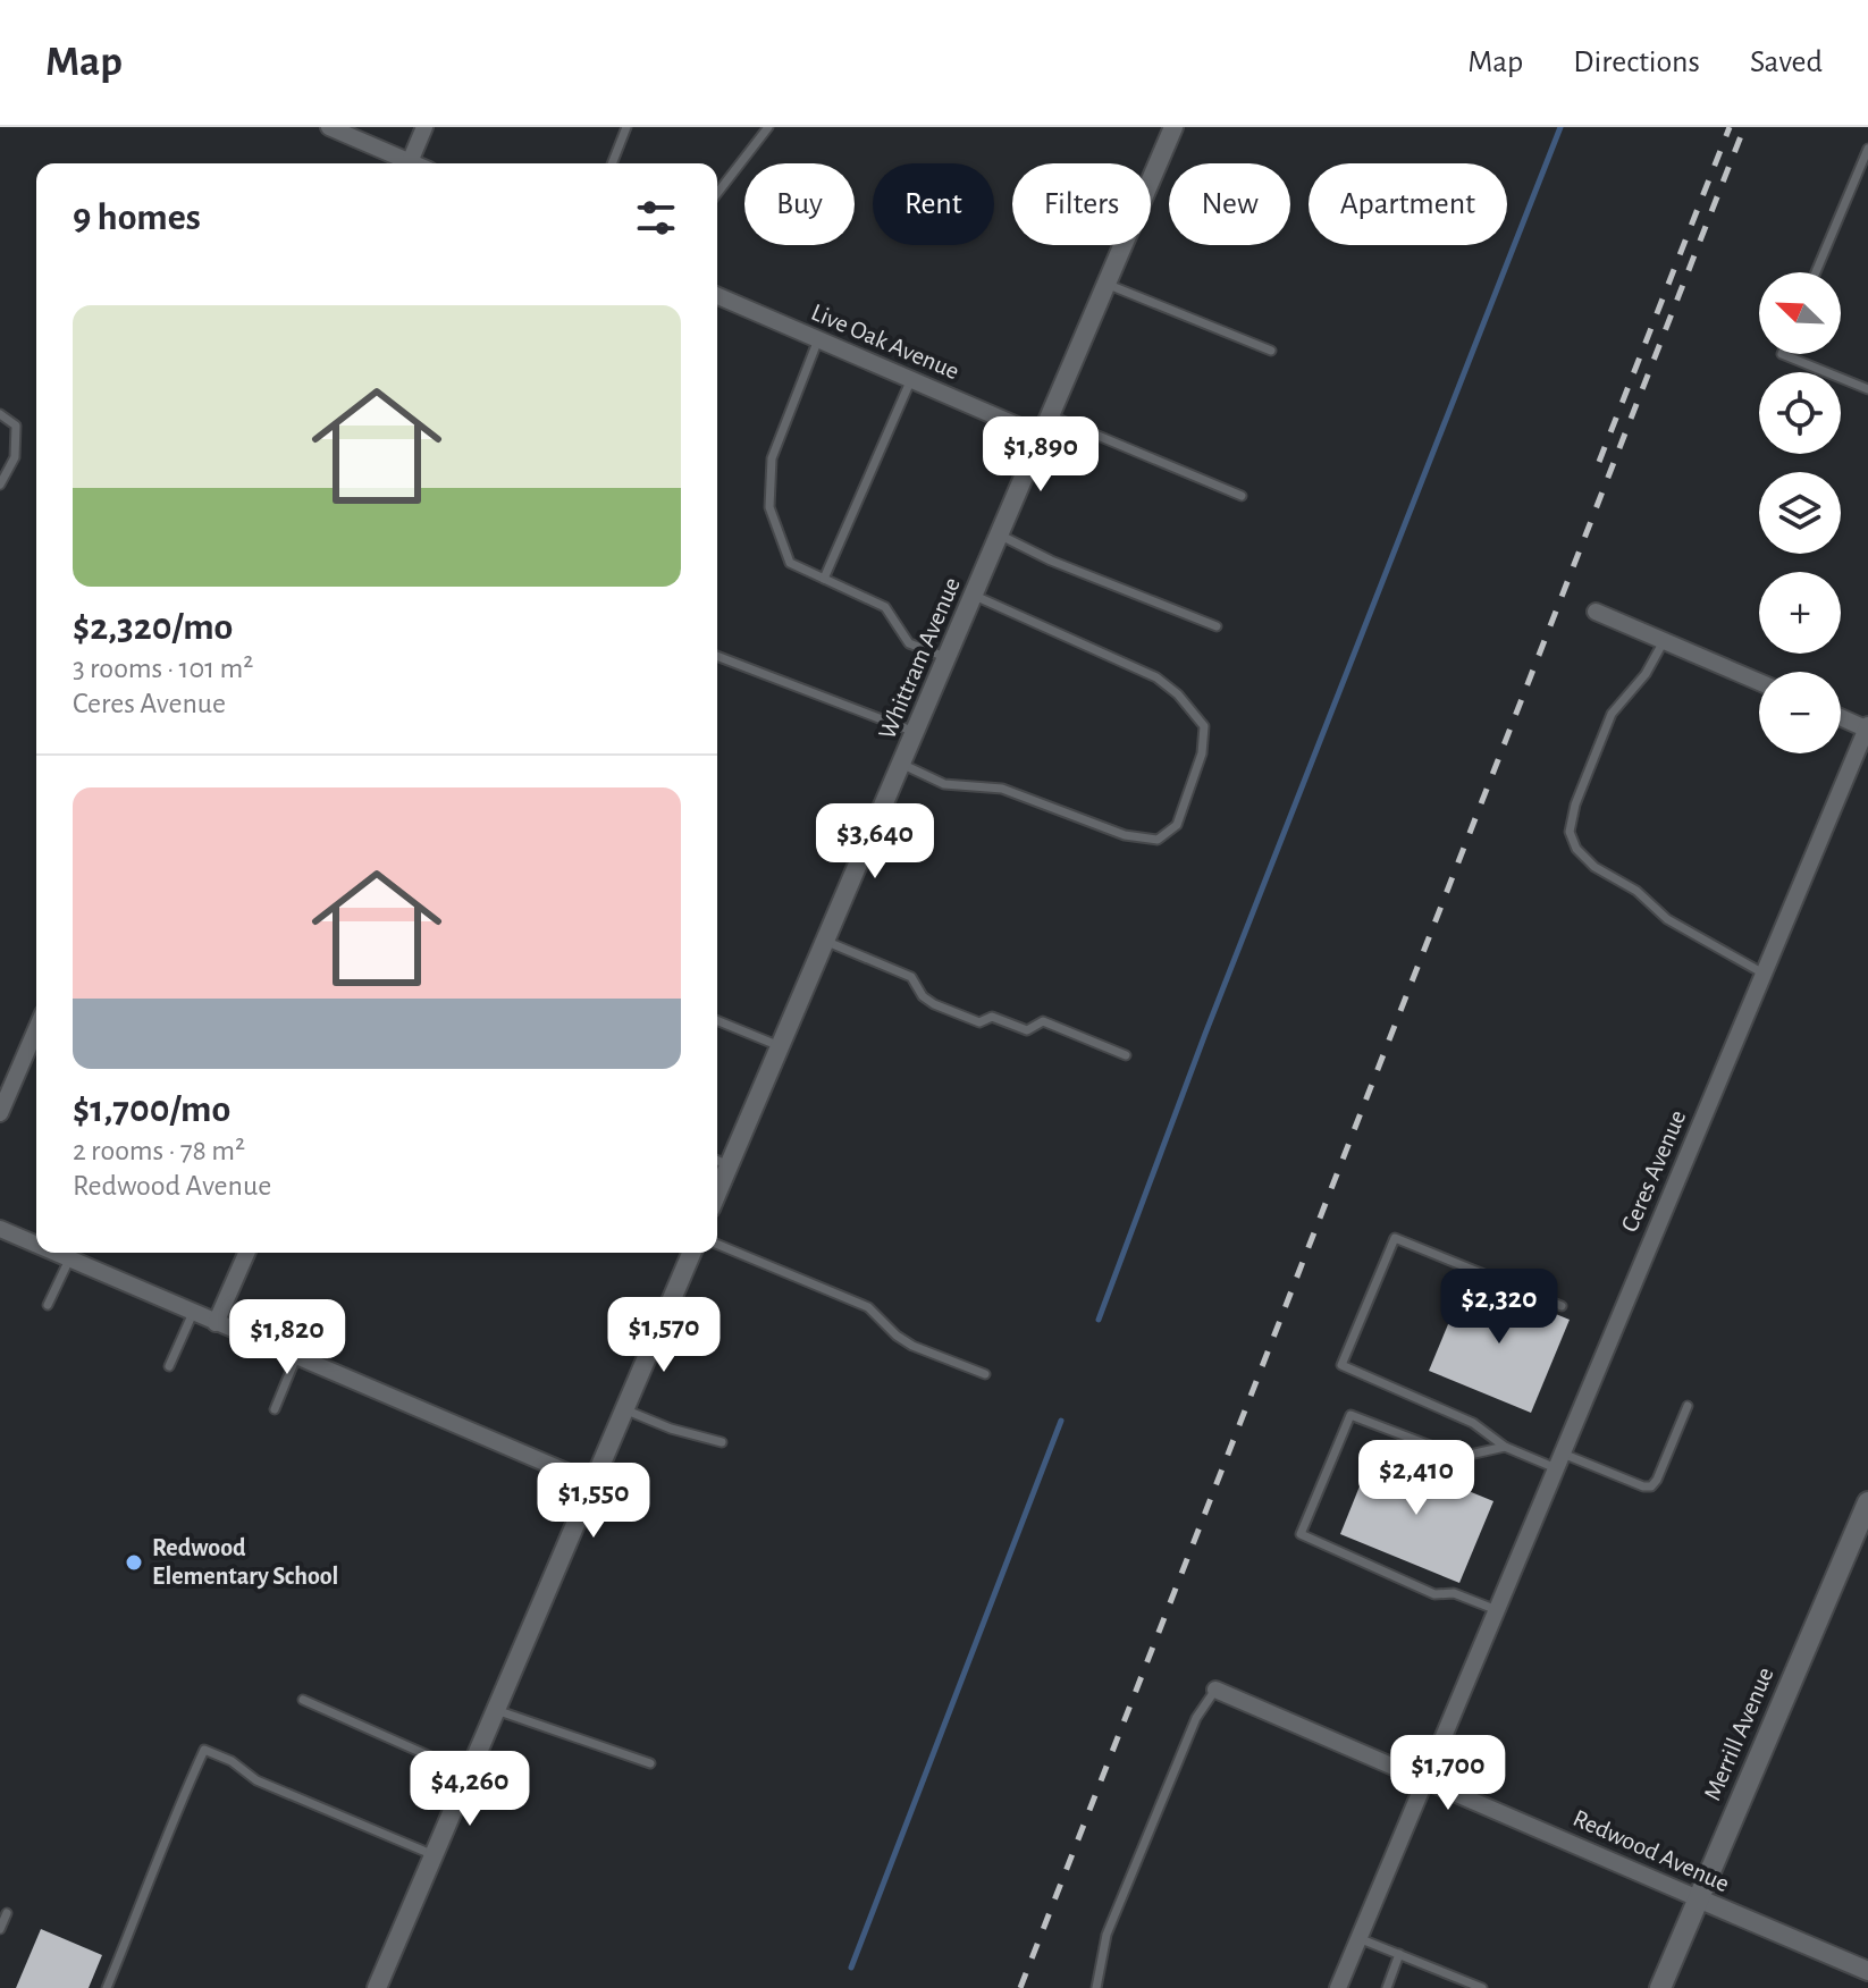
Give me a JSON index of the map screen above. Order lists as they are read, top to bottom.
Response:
{
  "streets": {
    "main road": ["Merrill Avenue"],
    "street": [
      "Live Oak Avenue",
      "Whittram Avenue",
      "Ceres Avenue",
      "Redwood Avenue"
    ]
  },
  "crossings": [
    ["Live Oak Avenue", "Whittram Avenue"],
    ["Ceres Avenue", "Redwood Avenue"],
    ["Merrill Avenue", "Redwood Avenue"]
  ],
  "places": ["Redwood Elementary School"],
  "north": "top left",
  "page": {
    "header": "Map",
    "nav": ["Map", "Directions", "Saved"],
    "chip": [
      "Buy",
      "Rent",
      "Filters",
      "New",
      "Apartment"
    ],
    "heading": "9 homes",
    "map_buttons": ["+", "−"],
    "list": [
      {
        "name": "$2,320/mo",
        "note": "3 rooms · 101 m² · Ceres Avenue"
      },
      {
        "name": "$1,700/mo",
        "note": "2 rooms · 78 m² · Redwood Avenue"
      }
    ],
    "price": [
      "$1,890",
      "$3,640",
      "$2,320",
      "$1,570",
      "$1,820",
      "$2,410",
      "$1,550",
      "$1,700",
      "$4,260"
    ]
  }
}
